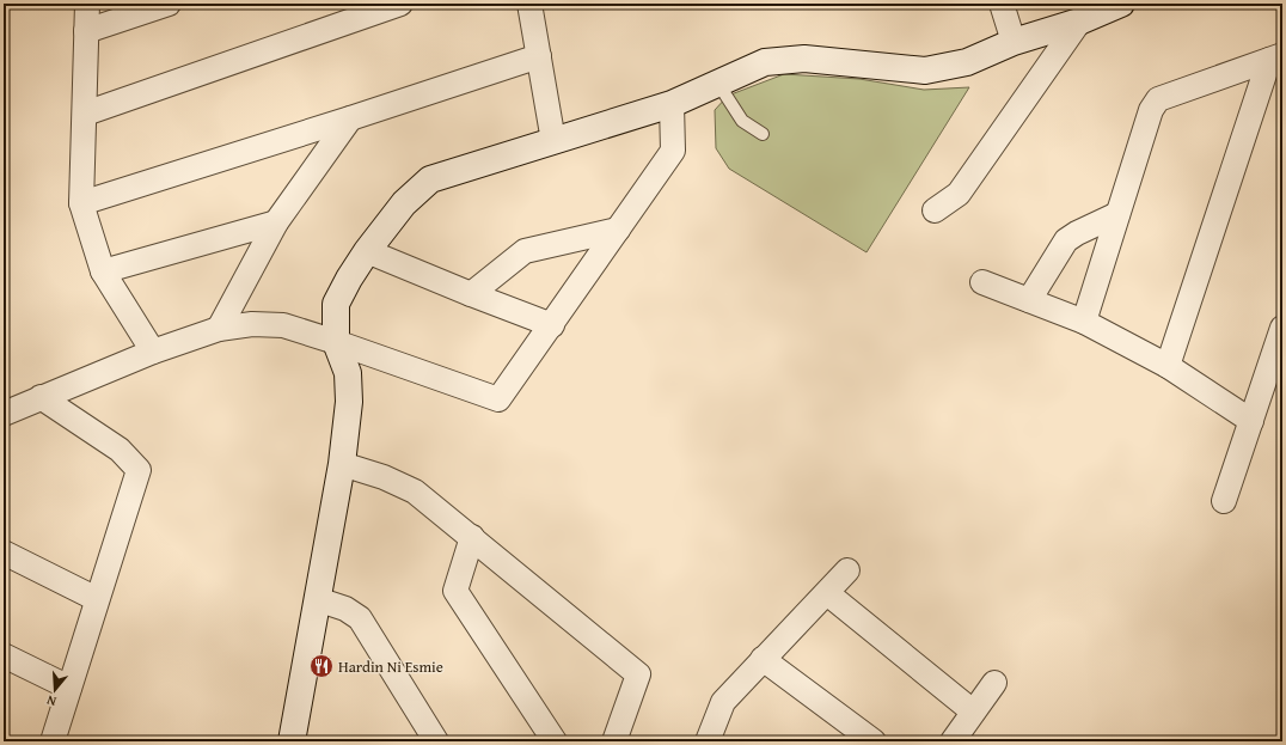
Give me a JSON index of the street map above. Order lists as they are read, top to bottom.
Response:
{
  "places": {
    "restaurant": ["Hardin Ni Esmie"]
  },
  "north": "bottom"
}
